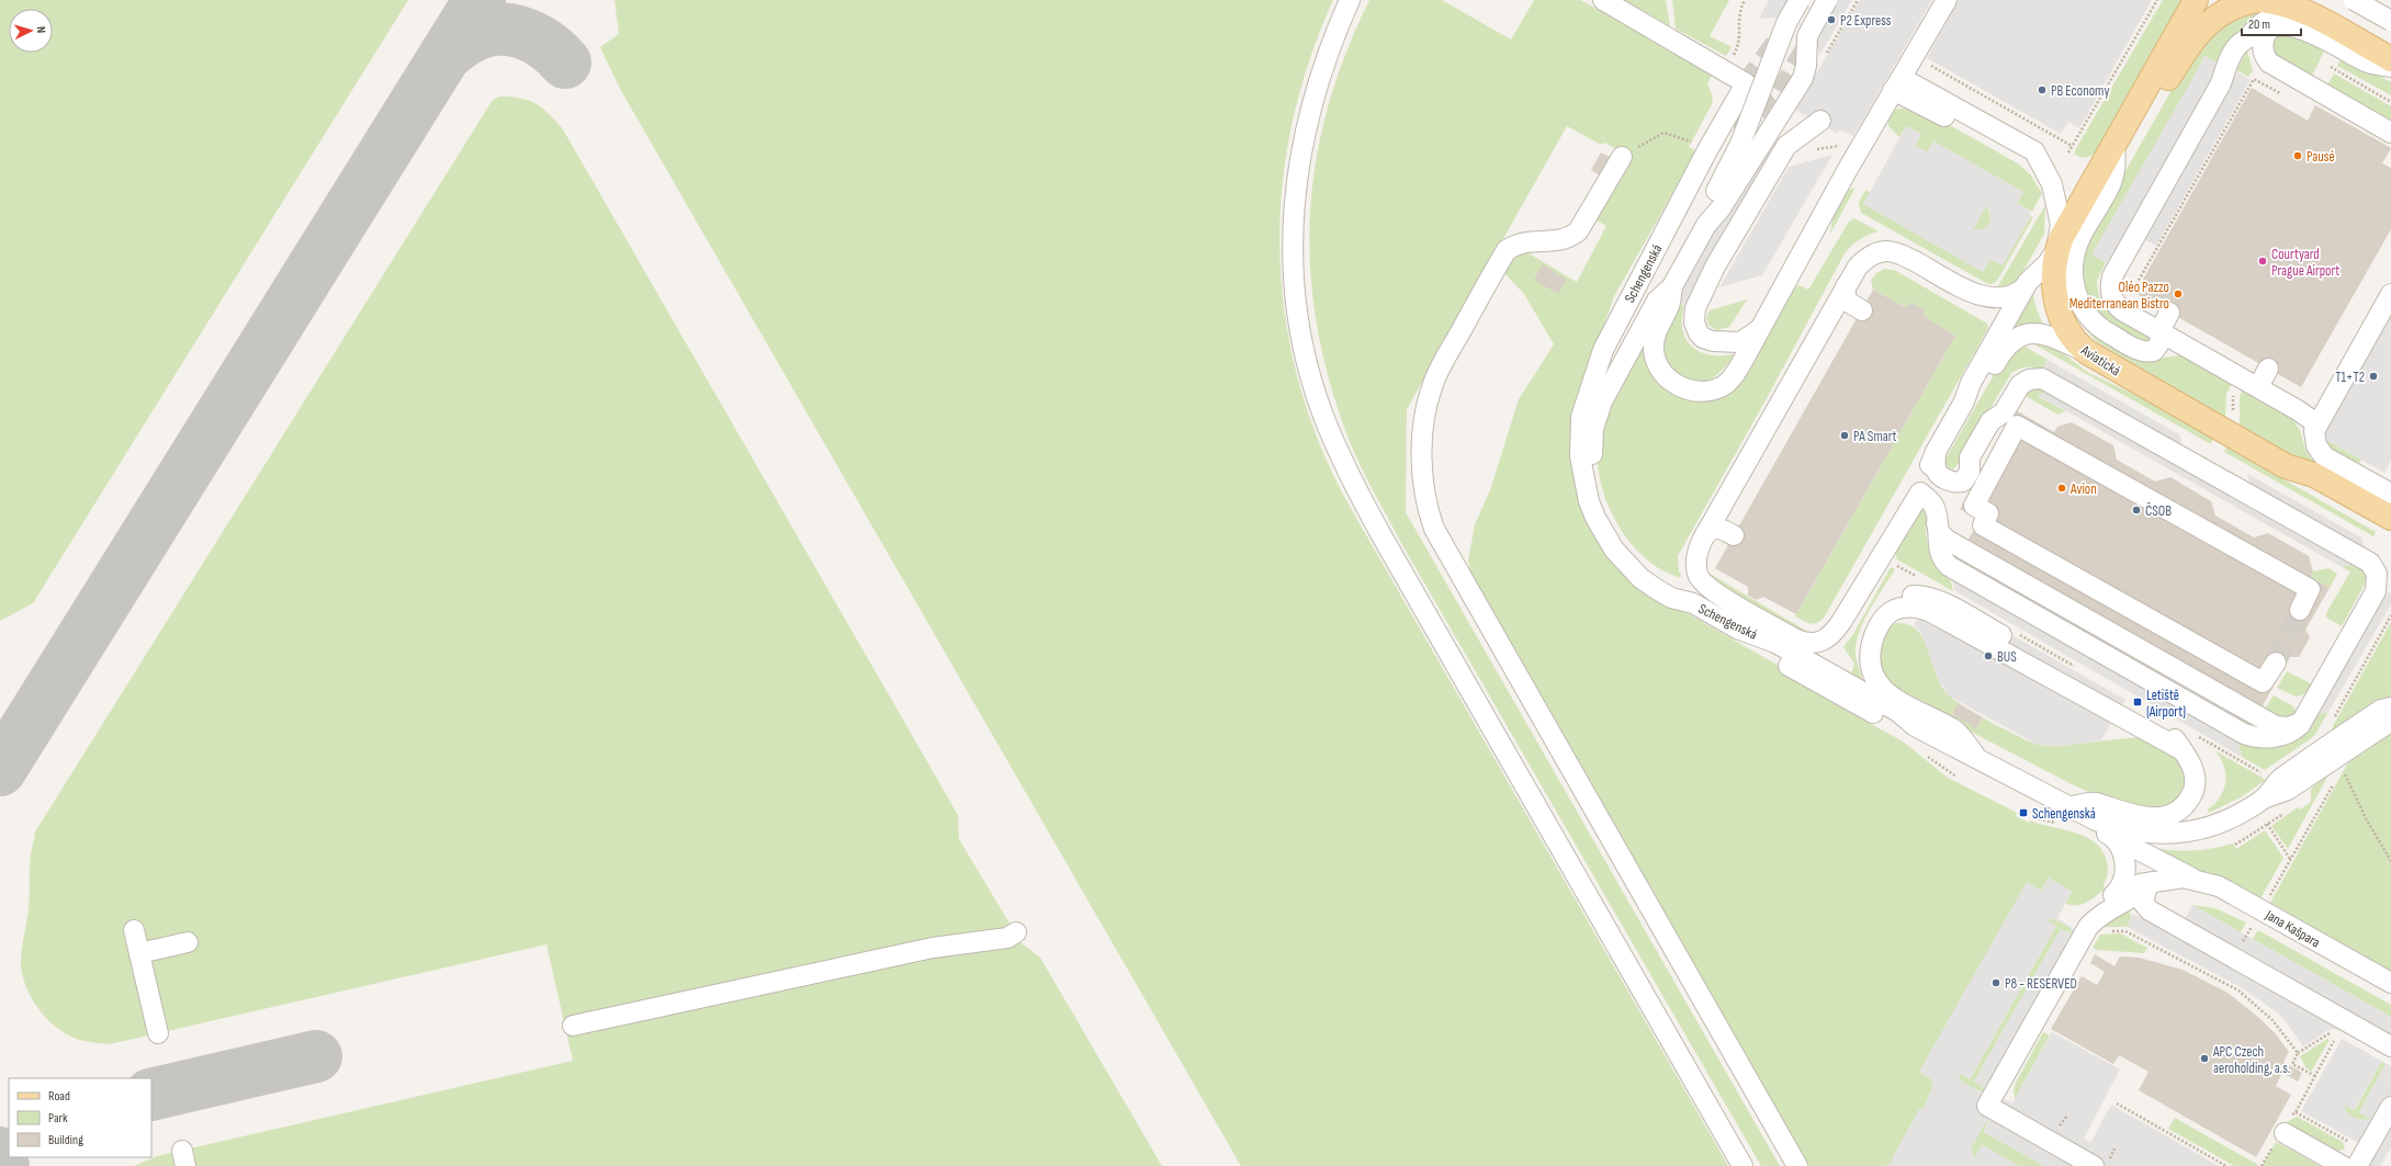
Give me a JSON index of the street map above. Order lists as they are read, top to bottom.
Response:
{
  "streets": {
    "main road": ["Aviatická"],
    "street": ["Schengenská", "Jana Kašpara"]
  },
  "places": {
    "other": [
      "P2 Express",
      "PB Economy",
      "Pausé",
      "Courtyard Prague Airport",
      "Oléo Pazzo Mediterranean Bistro",
      "T1+T2",
      "PA Smart",
      "Avion",
      "ČSOB",
      "BUS",
      "P8 - RESERVED",
      "APC Czech aeroholding, a.s."
    ],
    "transit": ["Letiště (Airport)", "Schengenská"]
  },
  "legend": ["Road", "Park", "Building"],
  "scale_bar": "20 m",
  "north": "right"
}
